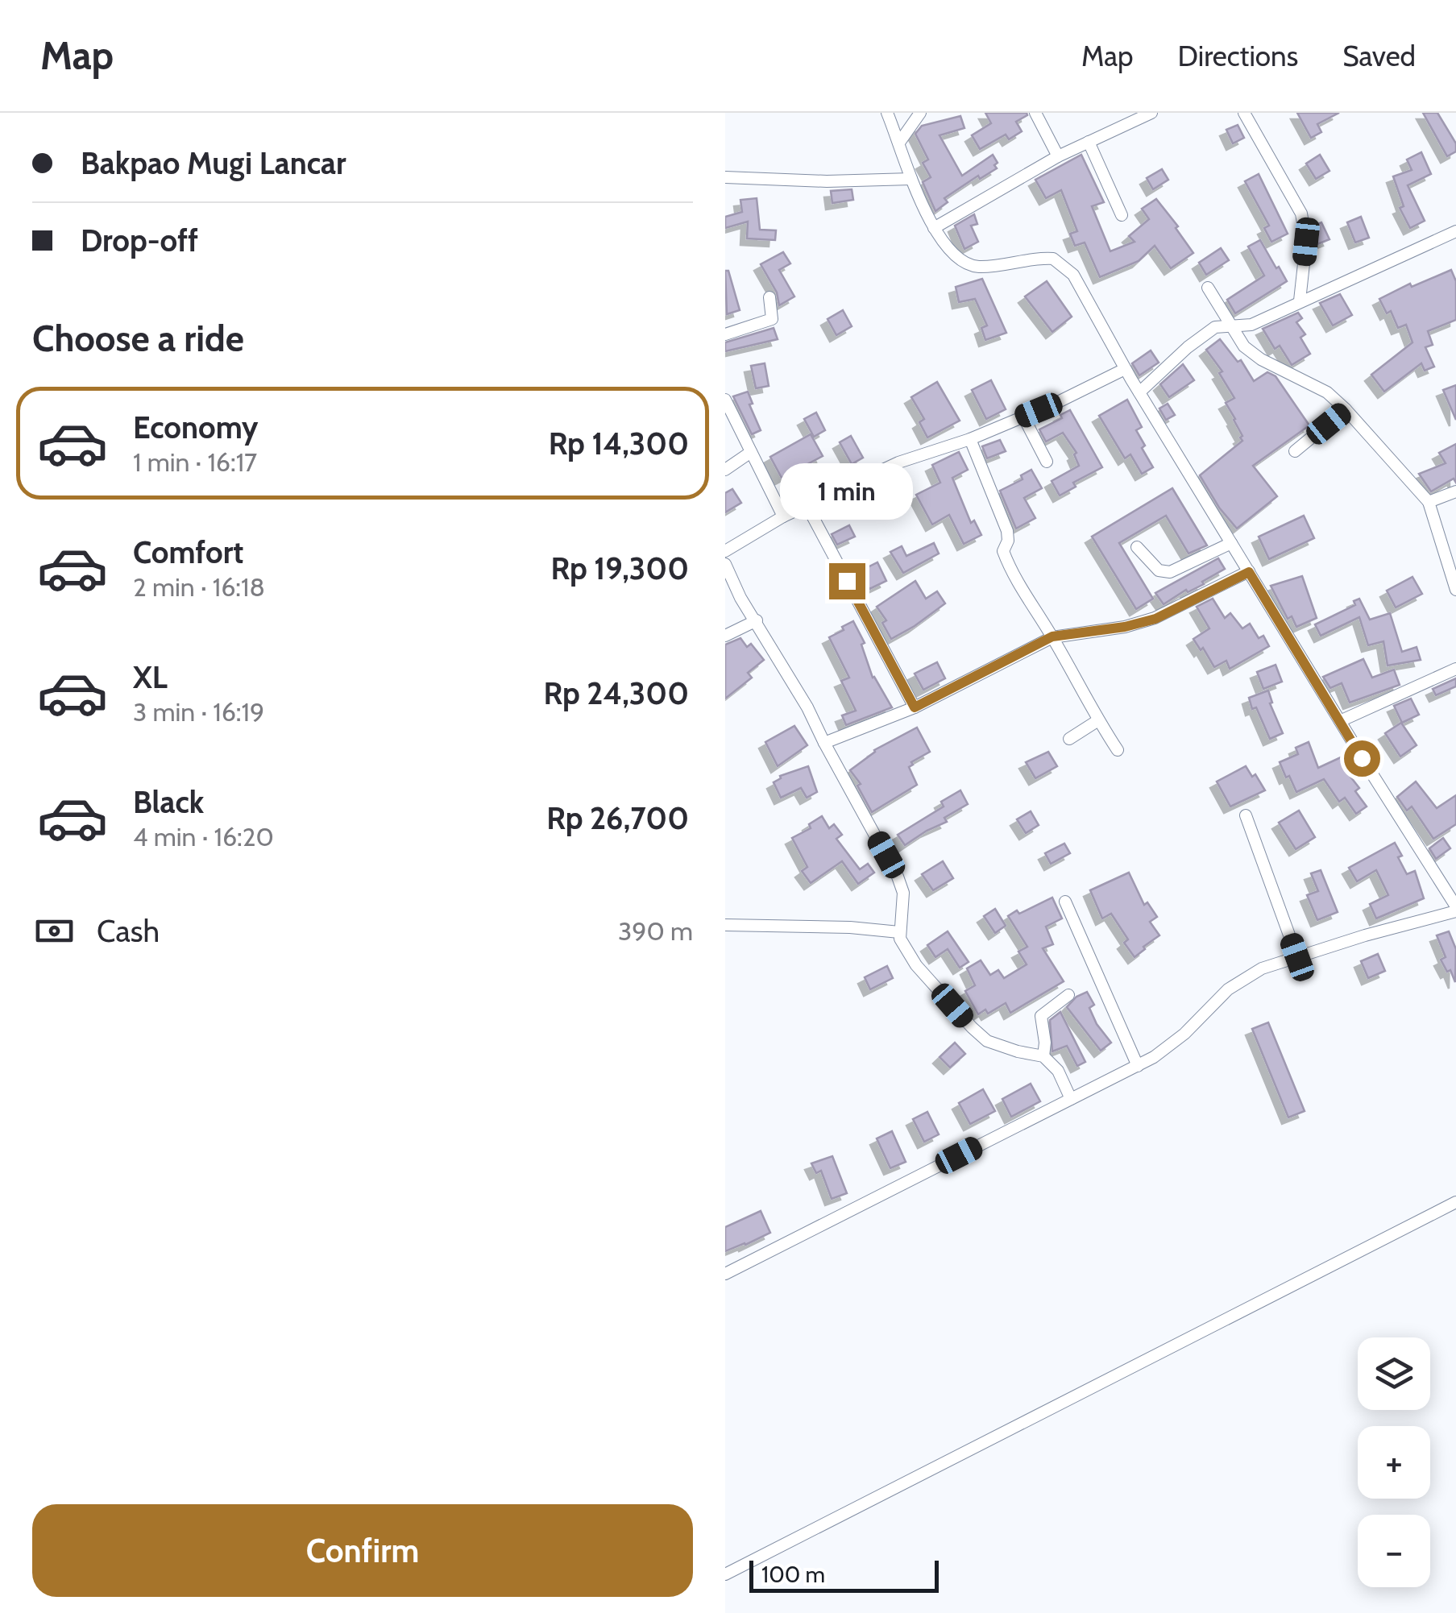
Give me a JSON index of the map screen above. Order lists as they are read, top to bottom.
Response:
{
  "scale_bar": "100 m",
  "page": {
    "header": "Map",
    "nav": ["Map", "Directions", "Saved"],
    "banner": ["Bakpao Mugi Lancar", "Drop-off"],
    "heading": "Choose a ride",
    "list": [
      {
        "name": "Economy",
        "note": "1 min · 16:17",
        "value": "Rp 14,300"
      },
      {
        "name": "Comfort",
        "note": "2 min · 16:18",
        "value": "Rp 19,300"
      },
      {
        "name": "XL",
        "note": "3 min · 16:19",
        "value": "Rp 24,300"
      },
      {
        "name": "Black",
        "note": "4 min · 16:20",
        "value": "Rp 26,700"
      }
    ],
    "bubble": "1 min",
    "pay": ["Cash", "390 m"],
    "map_buttons": ["+", "−"],
    "buttons": "Confirm",
    "scale": "100 m"
  }
}
